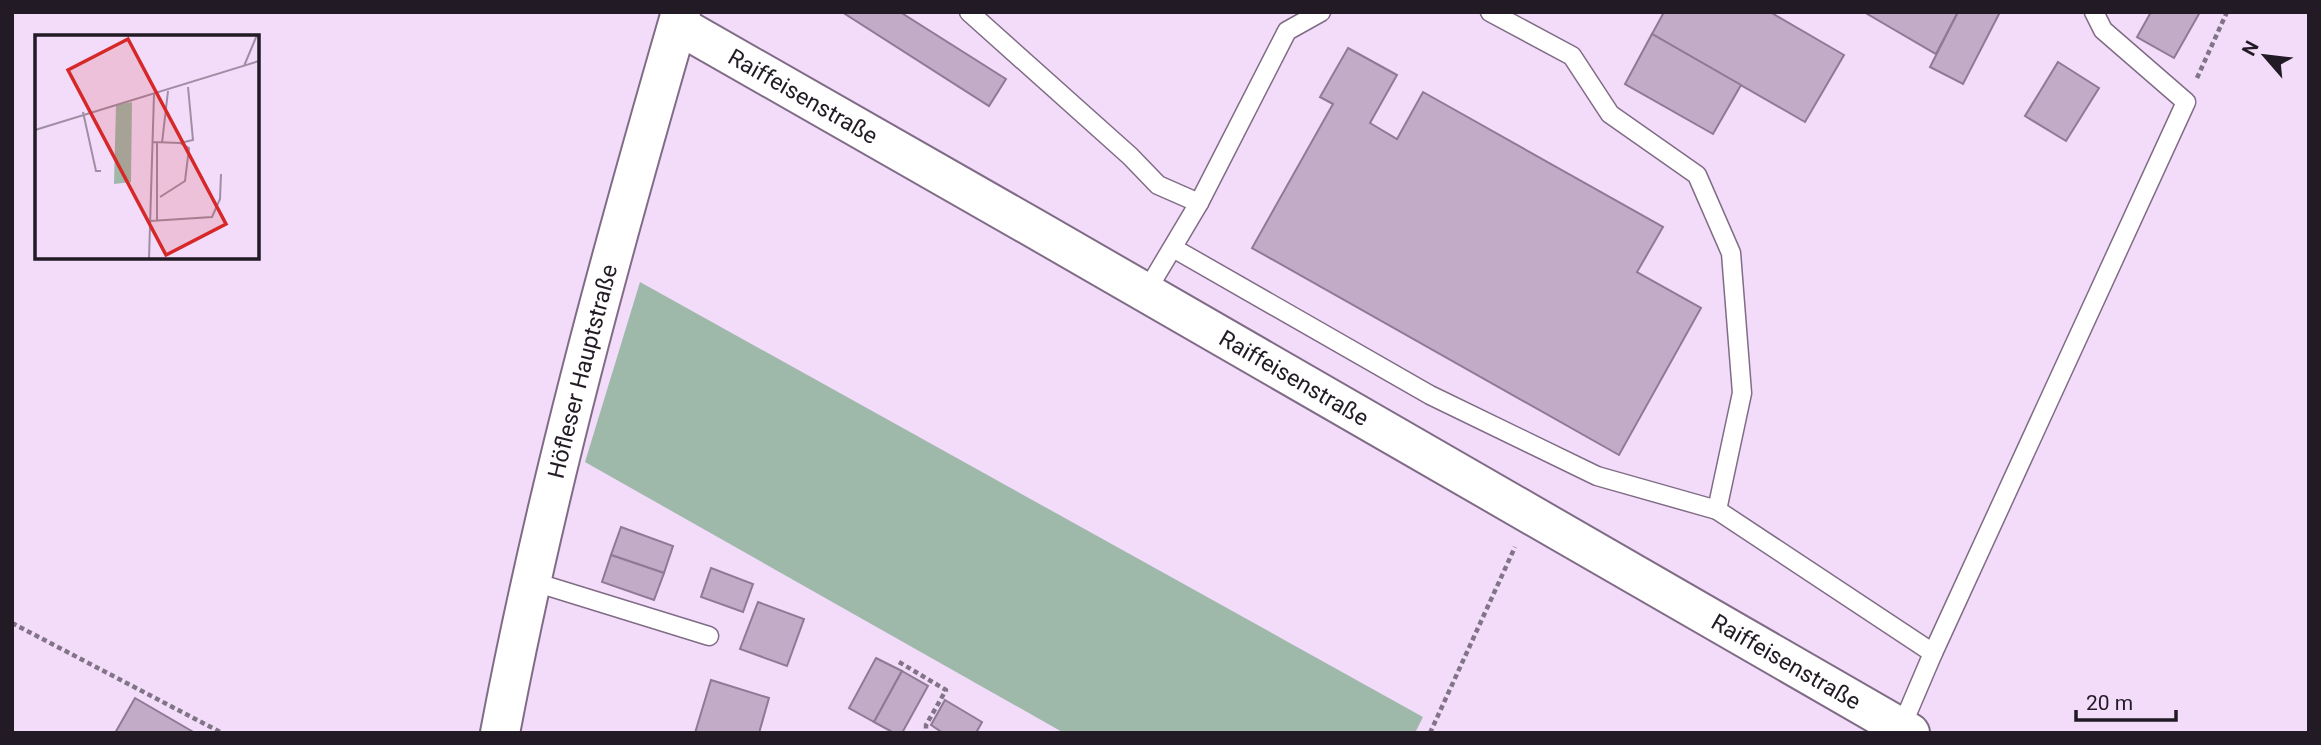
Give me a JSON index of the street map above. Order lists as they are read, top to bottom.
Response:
{
  "streets": {
    "street": ["Raiffeisenstraße", "Höfleser Hauptstraße"]
  },
  "crossings": [
    ["Raiffeisenstraße", "Höfleser Hauptstraße"]
  ],
  "scale_bar": "20 m",
  "north": "top left"
}
